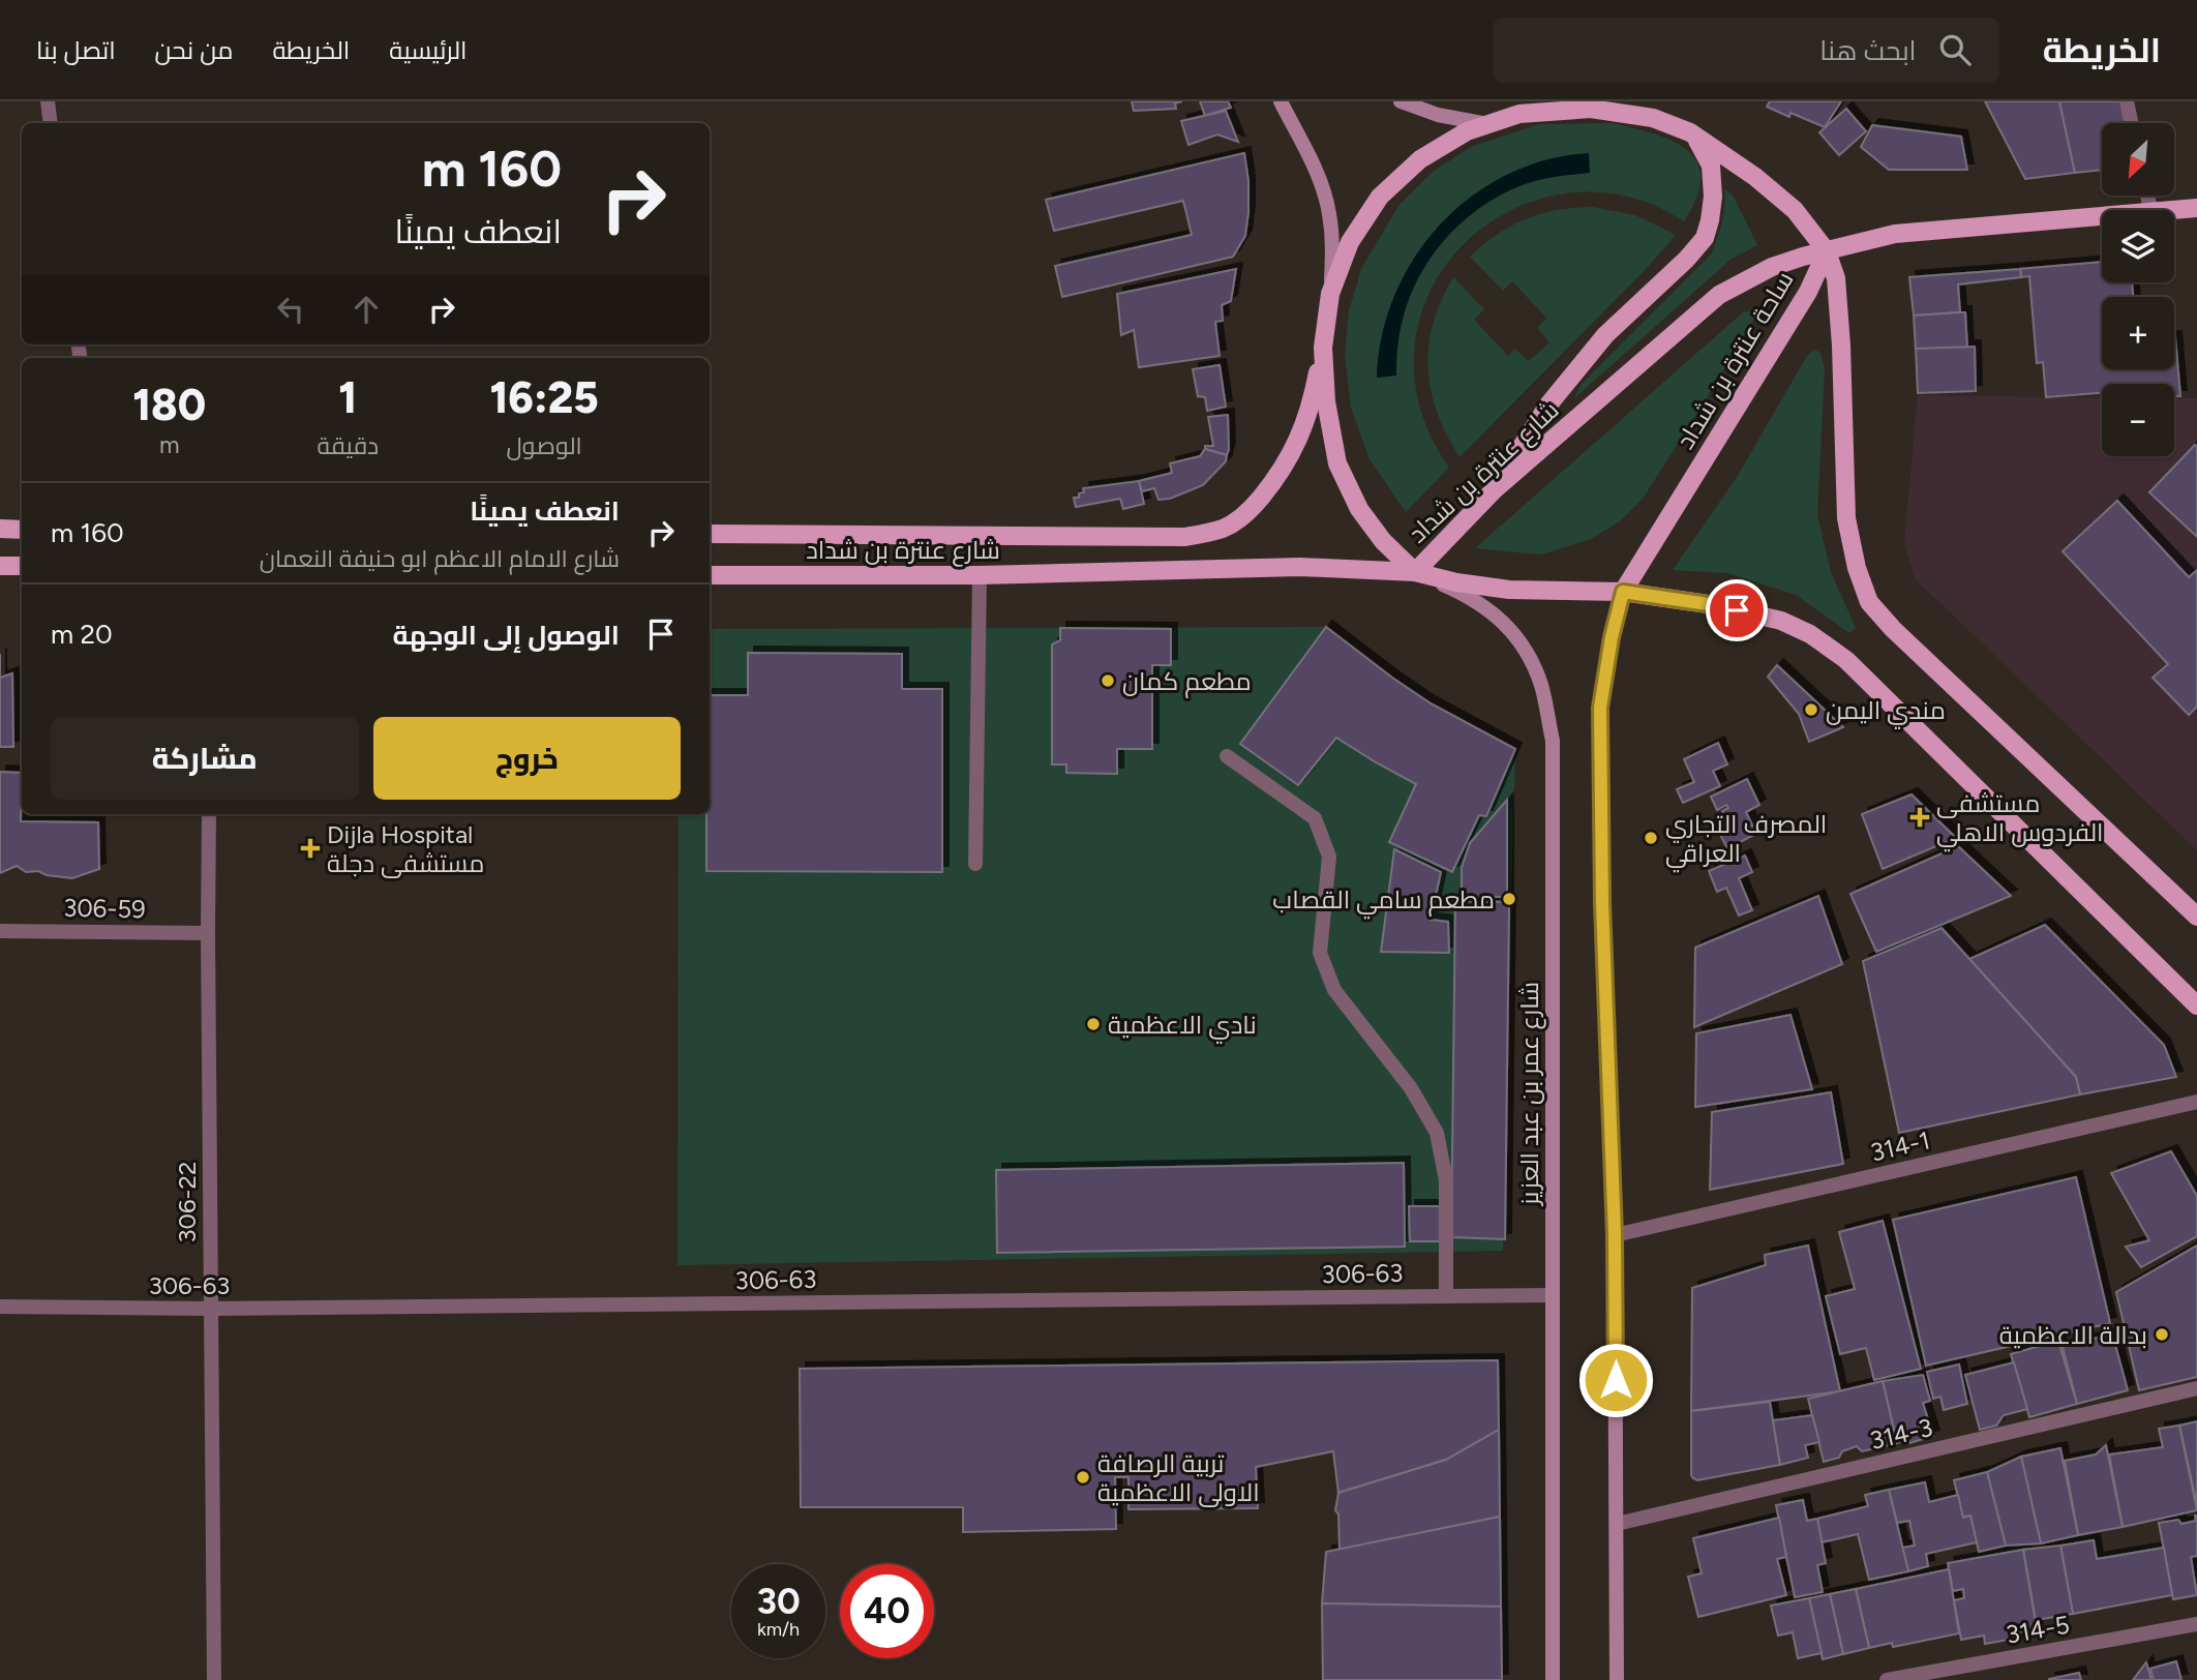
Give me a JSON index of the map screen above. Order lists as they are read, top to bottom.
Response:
{
  "streets": {
    "main road": ["ساحة عنترة بن شداد", "شارع عنترة بن شداد"],
    "street": [
      "306-59",
      "شارع عمر بن عبد العزيز",
      "314-1",
      "306-22",
      "306-63",
      "314-3",
      "314-5"
    ]
  },
  "crossings": [
    ["ساحة عنترة بن شداد", "شارع عنترة بن شداد"],
    ["شارع عنترة بن شداد", "شارع عمر بن عبد العزيز"],
    ["306-59", "306-22"],
    ["شارع عمر بن عبد العزيز", "306-63"],
    ["306-22", "306-63"]
  ],
  "places": {
    "other": [
      "مطعم كمان",
      "مندي اليمن",
      "المصرف التجاري العراقي",
      "مطعم سامي القصاب",
      "نادي الاعظمية",
      "بدالة الاعظمية",
      "تربية الرصافة الاولى الاعظمية"
    ],
    "health": ["مستشفى الفردوس الاهلي", "Dijla Hospital مستشفى دجلة"]
  },
  "north": "bottom left",
  "page": {
    "header": "الخريطة",
    "search": "ابحث هنا",
    "nav": [
      "الرئيسية",
      "الخريطة",
      "من نحن",
      "اتصل بنا"
    ],
    "map_buttons": ["+", "−"],
    "turn": ["160 m", "انعطف يمينًا"],
    "eta": [
      "16:25",
      "الوصول",
      "1",
      "دقيقة",
      "180",
      "m"
    ],
    "list": [
      {
        "name": "انعطف يمينًا",
        "note": "شارع الامام الاعظم ابو حنيفة النعمان",
        "value": "160 m"
      },
      {
        "name": "الوصول إلى الوجهة",
        "value": "20 m"
      }
    ],
    "buttons": ["خروج", "مشاركة"],
    "speed": "30 km/h",
    "limit": "40"
  }
}
